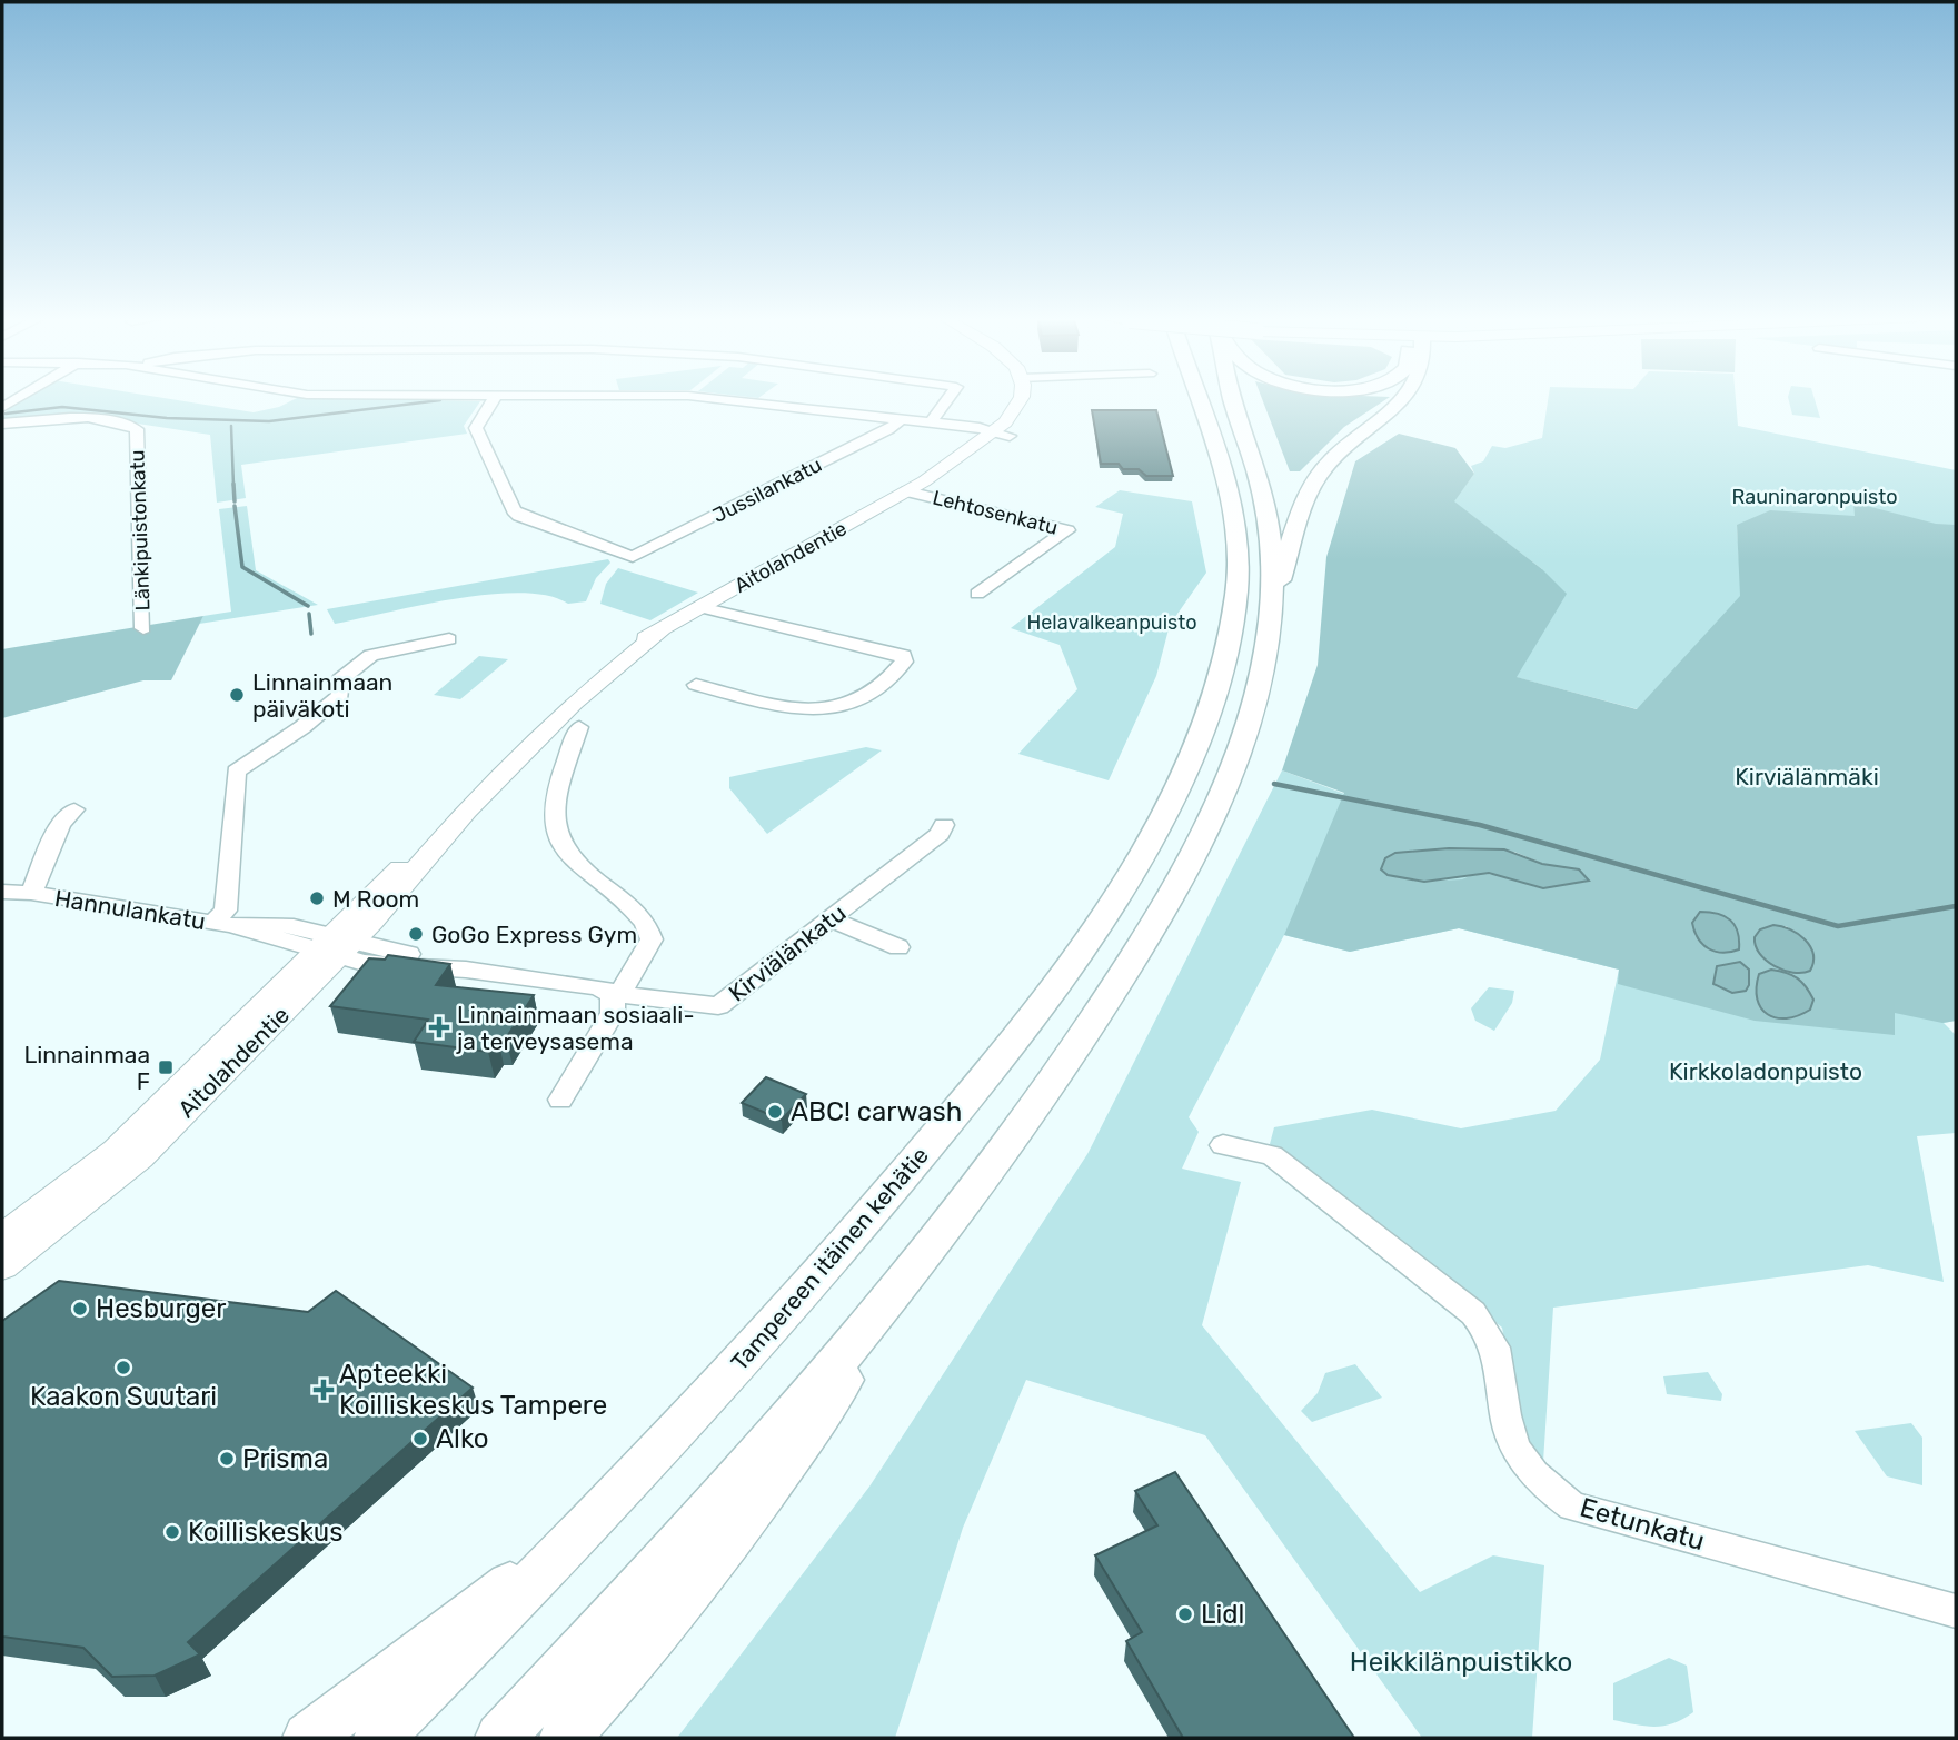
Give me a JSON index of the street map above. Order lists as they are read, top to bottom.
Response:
{
  "streets": {
    "highway": ["Tampereen itäinen kehätie"],
    "main road": ["Aitolahdentie"],
    "street": [
      "Jussilankatu",
      "Lehtosenkatu",
      "Länkipuistonkatu",
      "Hannulankatu",
      "Kirviälänkatu",
      "Eetunkatu"
    ]
  },
  "crossings": [
    ["Lehtosenkatu", "Aitolahdentie"],
    ["Aitolahdentie", "Hannulankatu"],
    ["Aitolahdentie", "Kirviälänkatu"],
    ["Hannulankatu", "Kirviälänkatu"]
  ],
  "parks": [
    "Rauninaronpuisto",
    "Helavalkeanpuisto",
    "Kirviälänmäki",
    "Kirkkoladonpuisto",
    "Heikkilänpuistikko"
  ],
  "places": {
    "other": [
      "Linnainmaan päiväkoti",
      "M Room",
      "GoGo Express Gym",
      "ABC! carwash",
      "Hesburger",
      "Kaakon Suutari",
      "Alko",
      "Prisma",
      "Koilliskeskus",
      "Lidl"
    ],
    "health": ["Linnainmaan sosiaali- ja terveysasema", "Apteekki Koilliskeskus Tampere"],
    "transit": ["Linnainmaa F"]
  }
}
